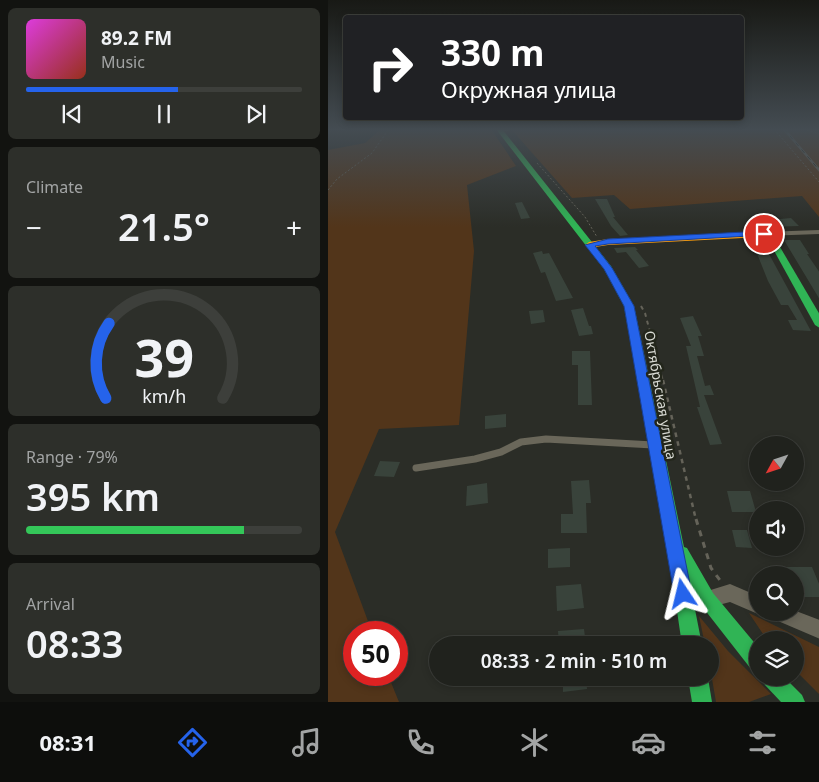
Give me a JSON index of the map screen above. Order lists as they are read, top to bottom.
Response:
{
  "streets": {
    "main road": ["Октябрьская улица"]
  },
  "north": "bottom left",
  "page": {
    "turn": ["330 m", "Окружная улица"],
    "song": ["89.2 FM", "Music"],
    "tile": [
      "Climate",
      ["Range · 79%", "395 km"],
      ["Arrival", "08:33"]
    ],
    "heat": ["−", "21.5°", "+"],
    "limit": "50",
    "trip": "08:33 · 2 min · 510 m",
    "tabs": "08:31",
    "gauge": ["39", "km/h"]
  }
}
